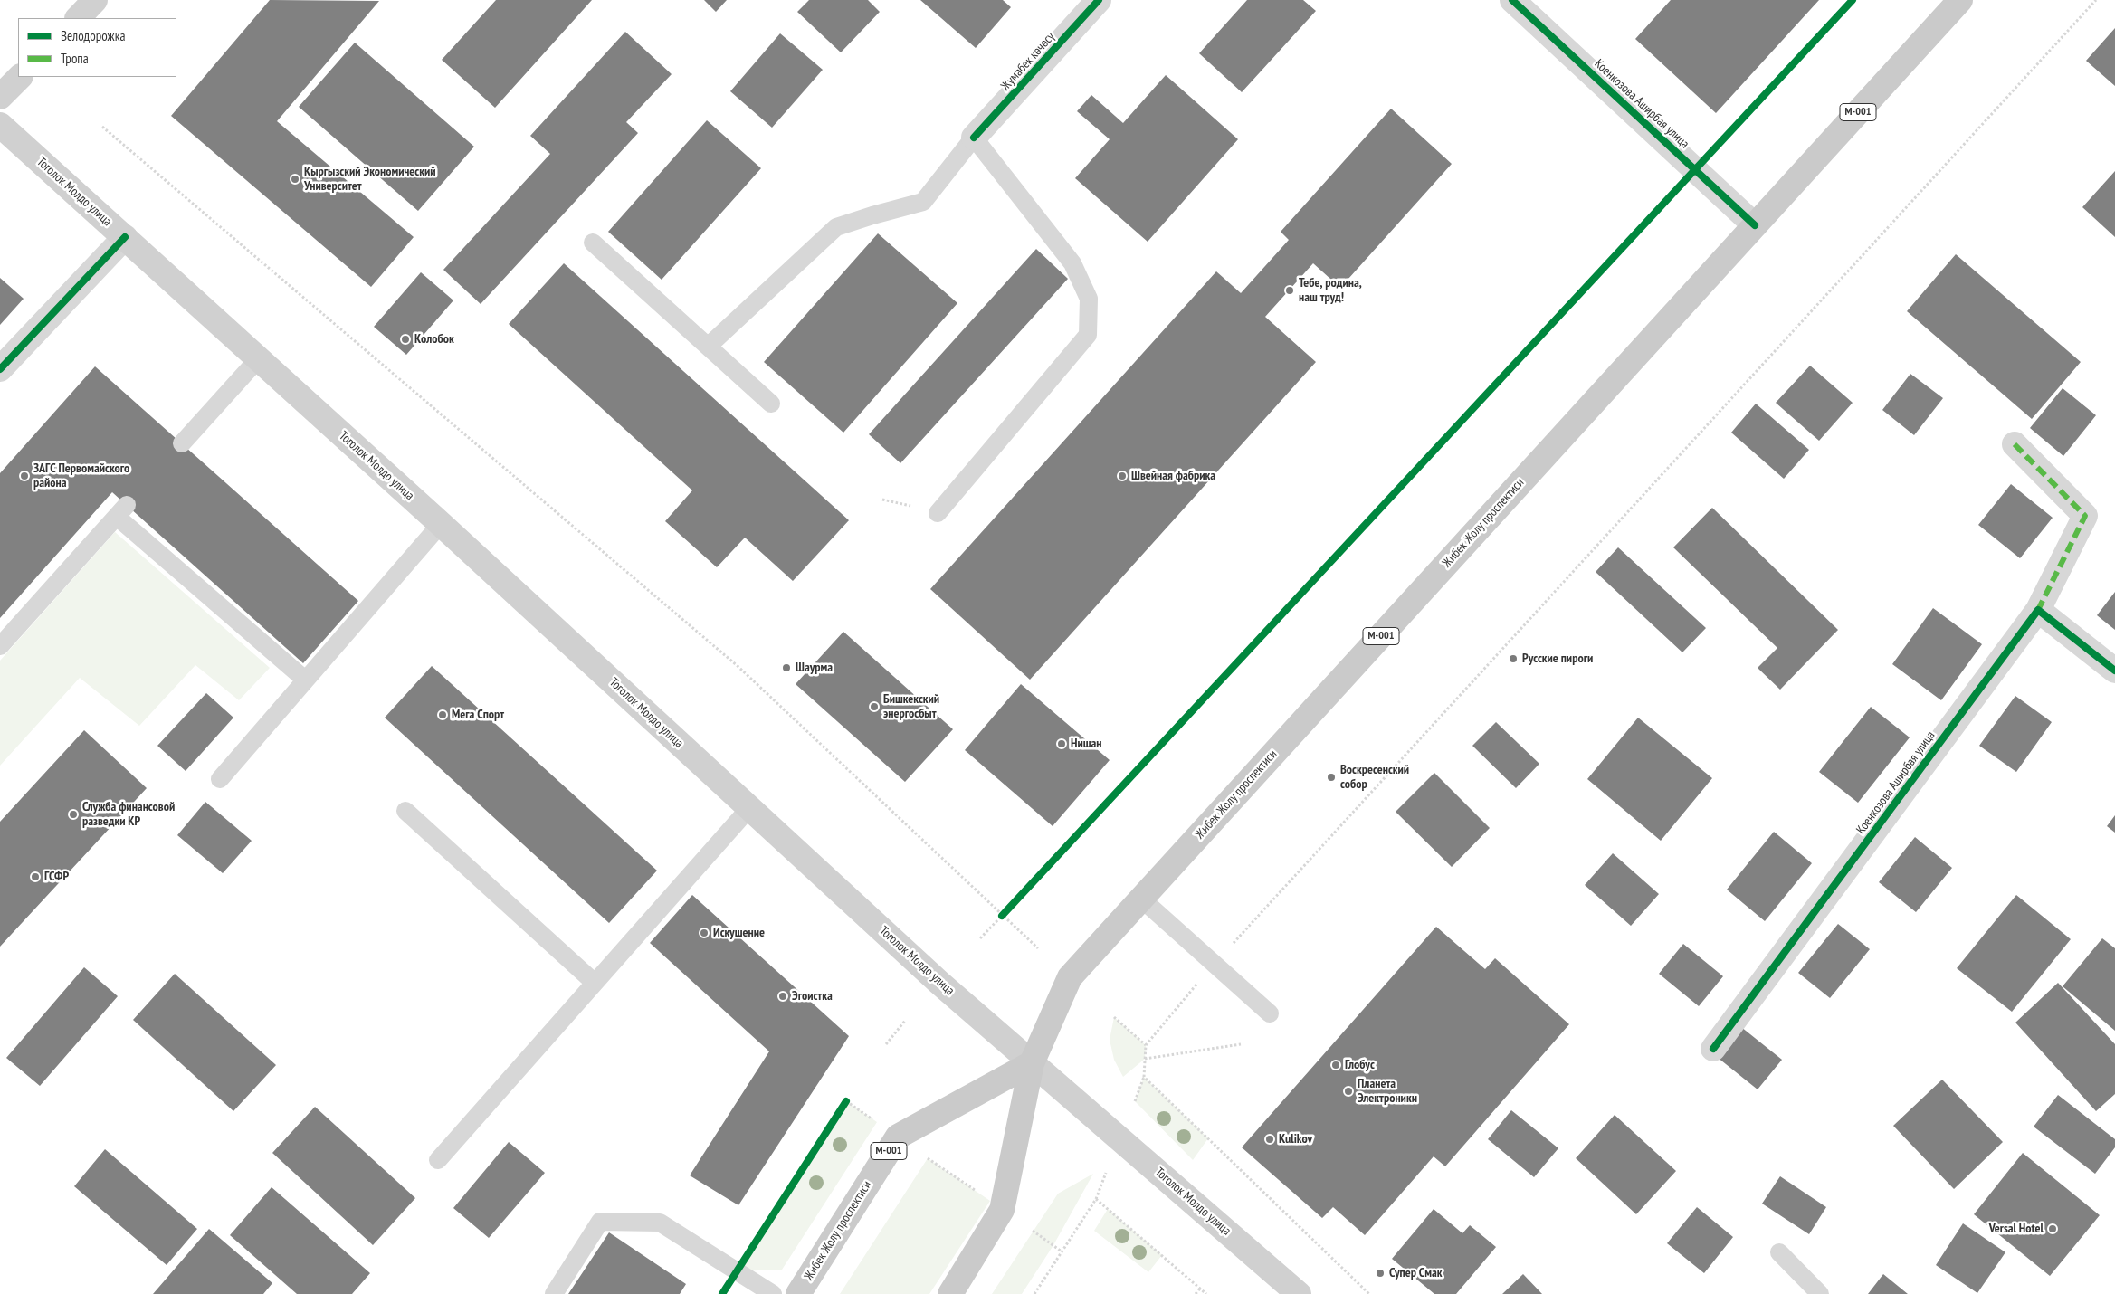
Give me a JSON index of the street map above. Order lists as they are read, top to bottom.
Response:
{
  "streets": {
    "main road": ["М-001", "Тоголок Молдо улица", "Жибек Жолу проспектиси"],
    "street": ["Жумабек көчөсү", "Коенкозова Аширбая улица"]
  },
  "crossings": [
    ["Коенкозова Аширбая улица", "Жибек Жолу проспектиси"],
    ["Тоголок Молдо улица", "Жибек Жолу проспектиси"]
  ],
  "places": [
    "Кыргызский Экономический Университет",
    "Тебе, родина, наш труд!",
    "Колобок",
    "ЗАГС Первомайского района",
    "Швейная фабрика",
    "Русские пироги",
    "Шаурма",
    "Бишкекский энергосбыт",
    "Мега Спорт",
    "Нишан",
    "Воскресенский собор",
    "Служба финансовой разведки КР",
    "ГСФР",
    "Искушение",
    "Эгоистка",
    "Глобус",
    "Планета Электроники",
    "Kulikov",
    "Versal Hotel",
    "Супер Смак"
  ],
  "legend": ["Велодорожка", "Тропа"]
}
